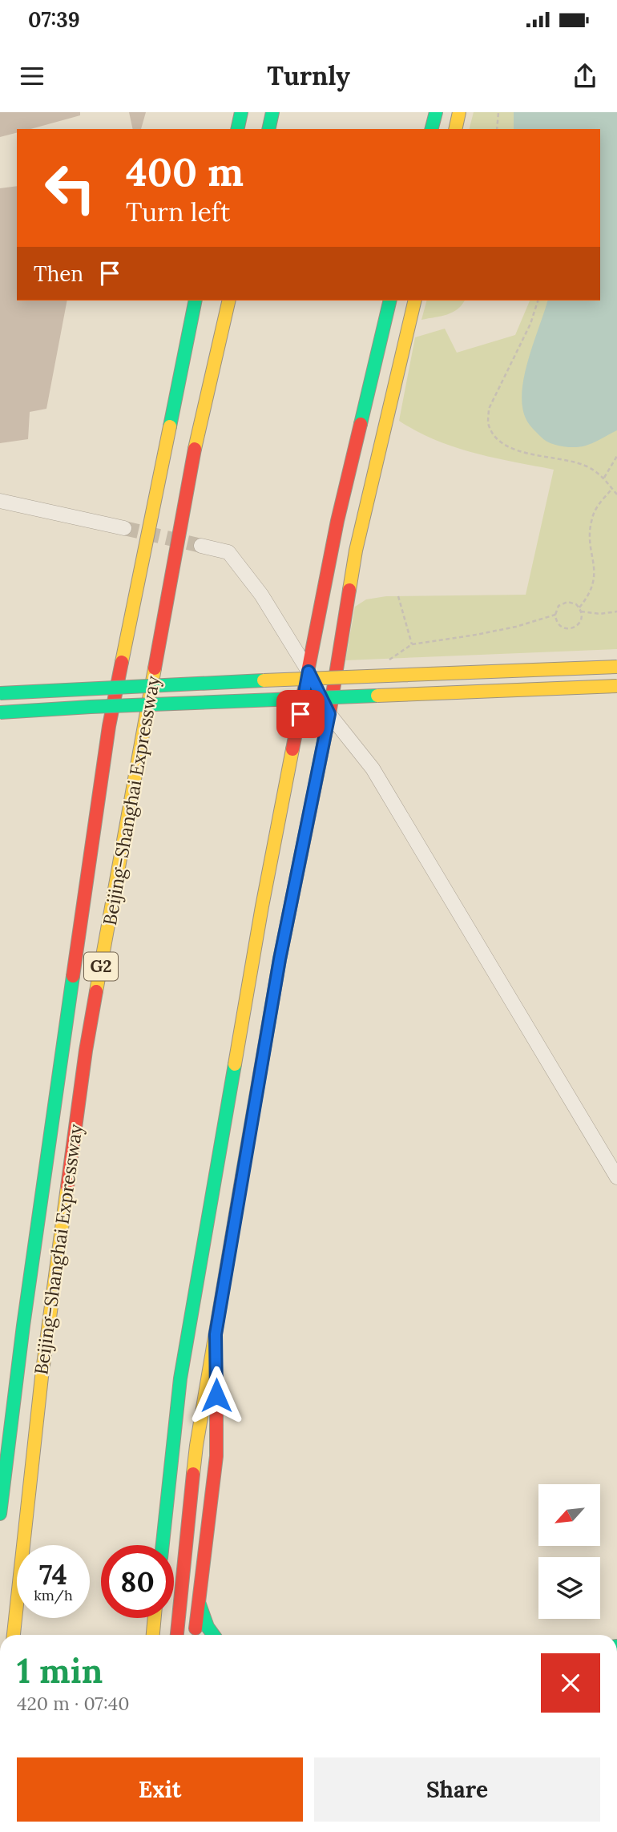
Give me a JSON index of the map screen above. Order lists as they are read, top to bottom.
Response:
{
  "streets": {
    "main road": ["Beijing–Shanghai Expressway", "G2"]
  },
  "north": "bottom left",
  "page": {
    "status": "07:39",
    "header": "Turnly",
    "turn": ["400 m", "Turn left"],
    "then": "Then",
    "speed": "74 km/h",
    "limit": "80",
    "heading": ["1 min", "420 m · 07:40"],
    "buttons": ["Exit", "Share"]
  }
}
